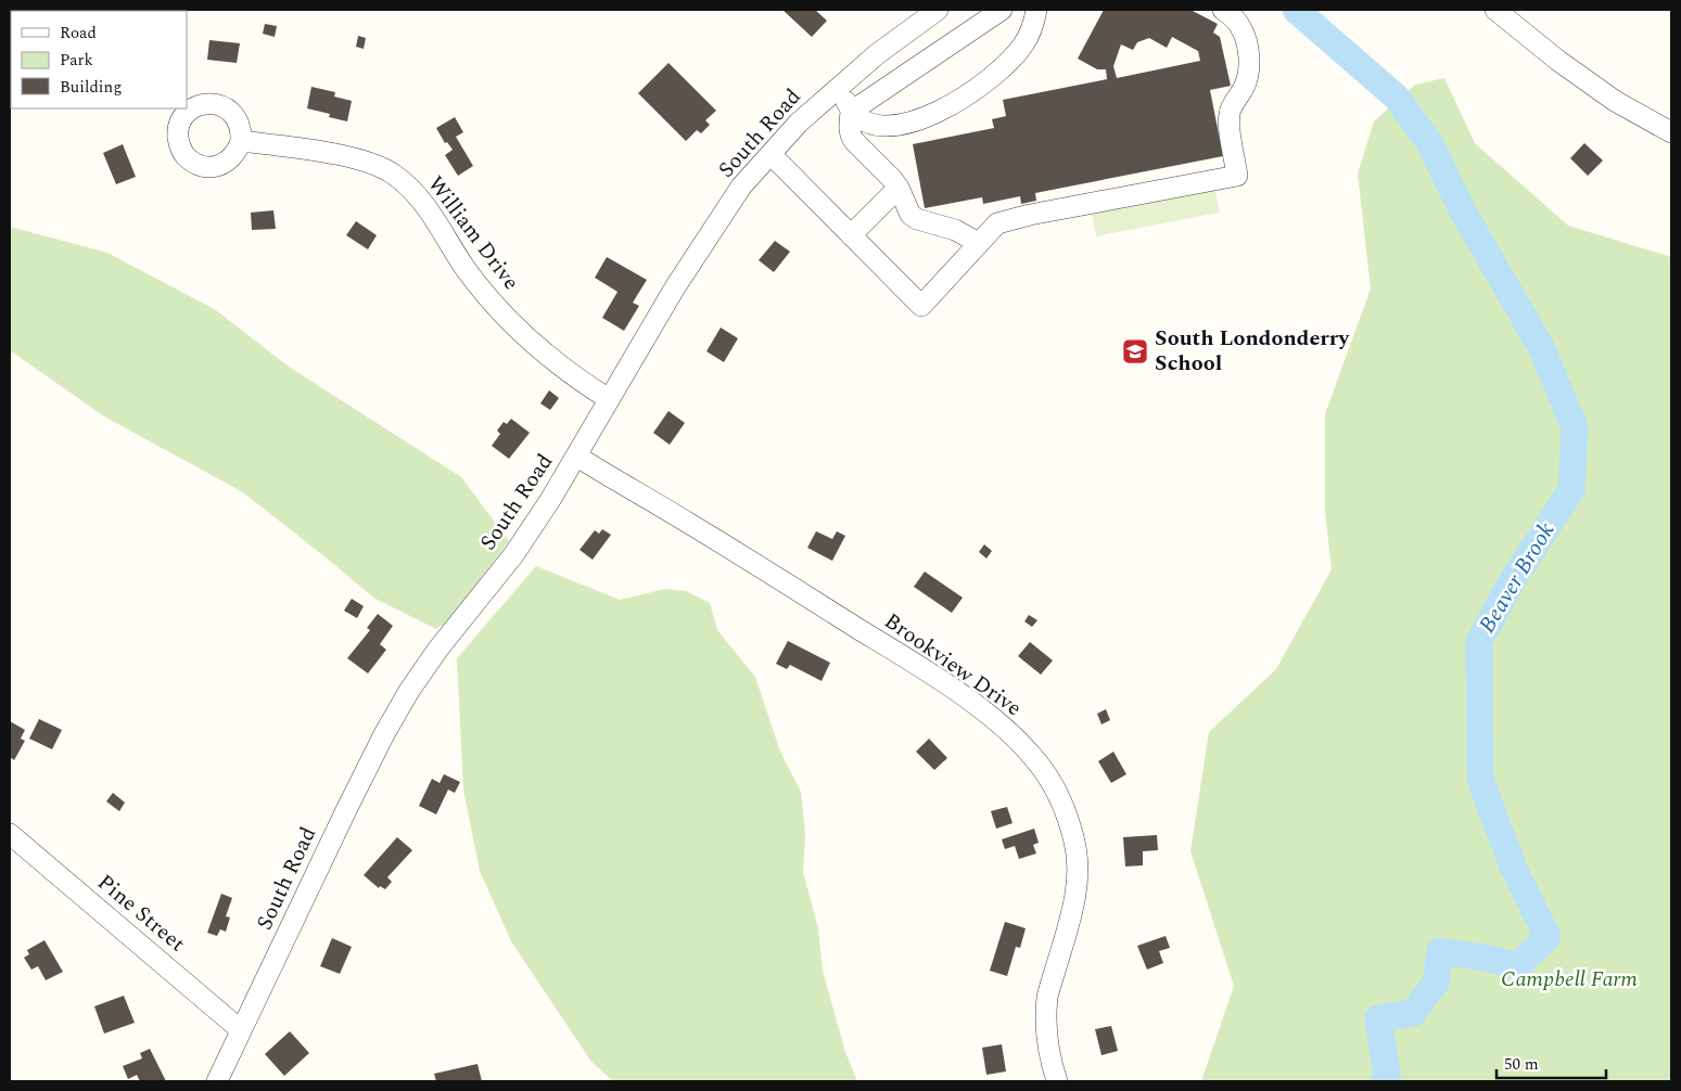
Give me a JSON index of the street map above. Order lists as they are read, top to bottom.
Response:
{
  "streets": {
    "street": [
      "South Road",
      "William Drive",
      "Brookview Drive",
      "Pine Street"
    ]
  },
  "crossings": [
    ["South Road", "William Drive"],
    ["South Road", "Brookview Drive"],
    ["South Road", "Pine Street"]
  ],
  "water": ["Beaver Brook"],
  "parks": ["Campbell Farm"],
  "places": {
    "school or university": ["South Londonderry School"]
  },
  "legend": ["Road", "Park", "Building"],
  "scale_bar": "50 m"
}
